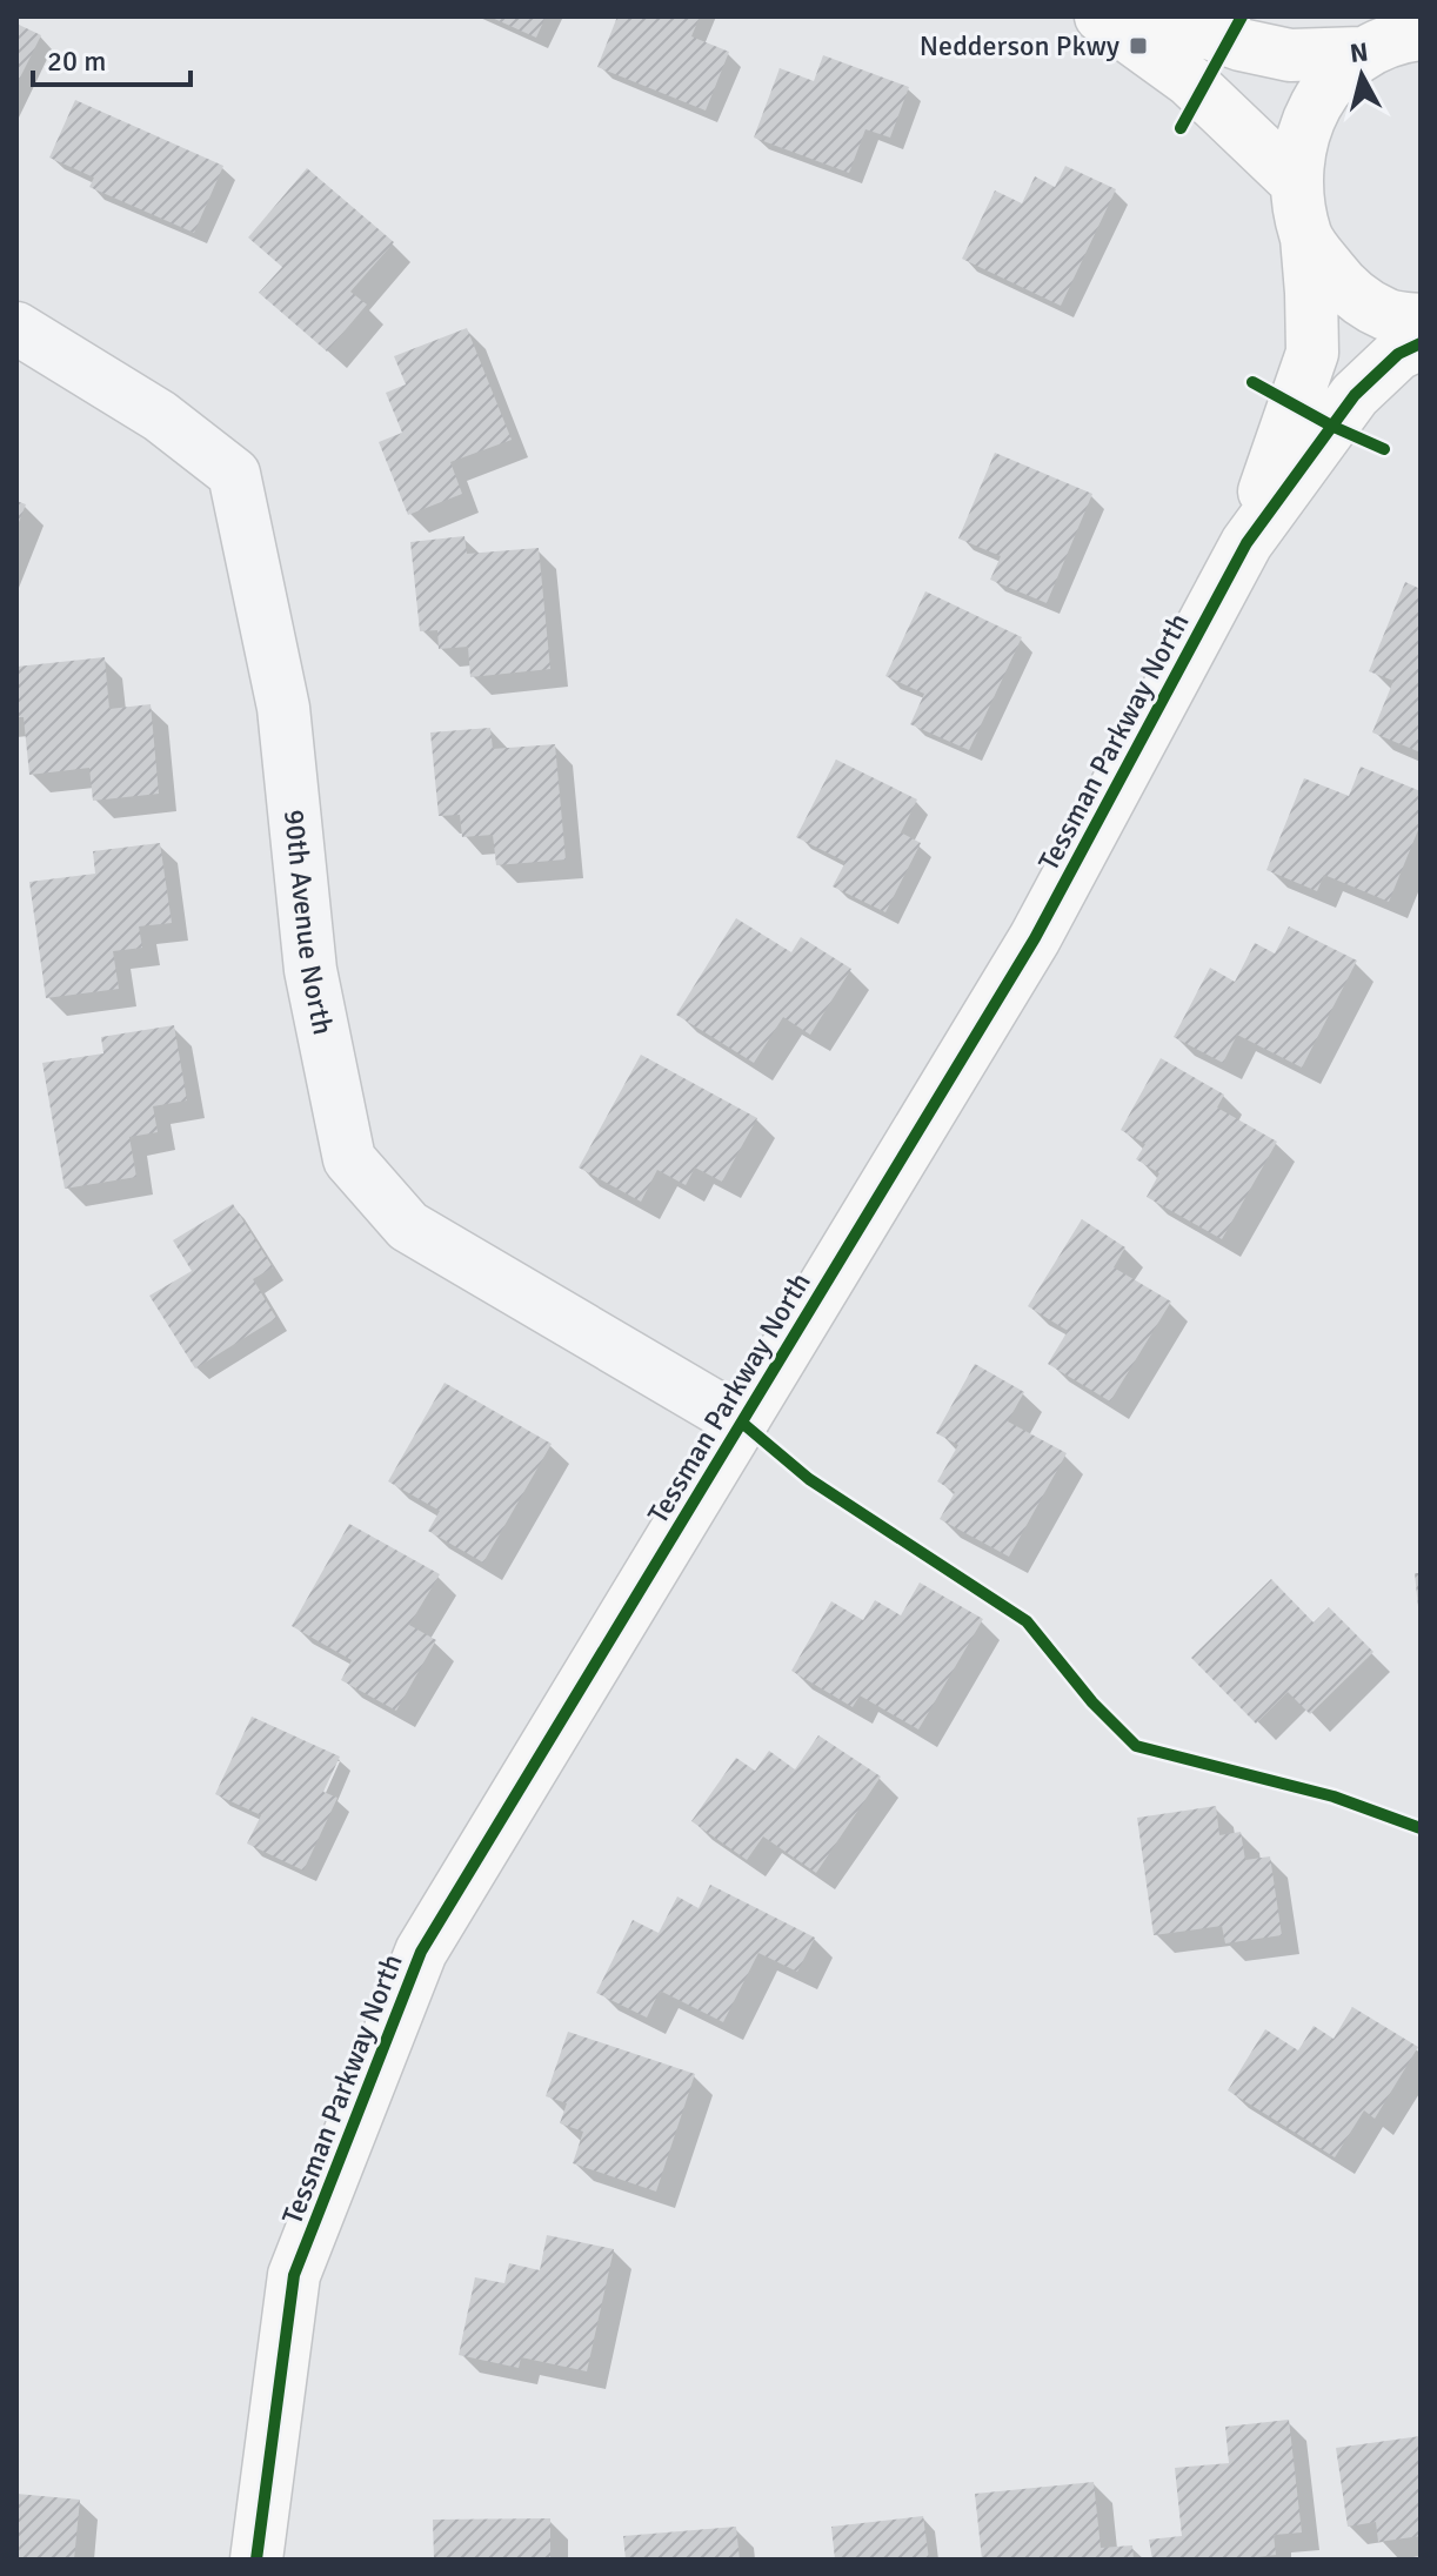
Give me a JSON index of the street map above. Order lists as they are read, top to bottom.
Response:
{
  "streets": {
    "street": ["Tessman Parkway North", "90th Avenue North"]
  },
  "crossings": [
    ["Tessman Parkway North", "90th Avenue North"]
  ],
  "places": {
    "transit": ["Nedderson Pkwy"]
  },
  "scale_bar": "20 m",
  "north": "top"
}
